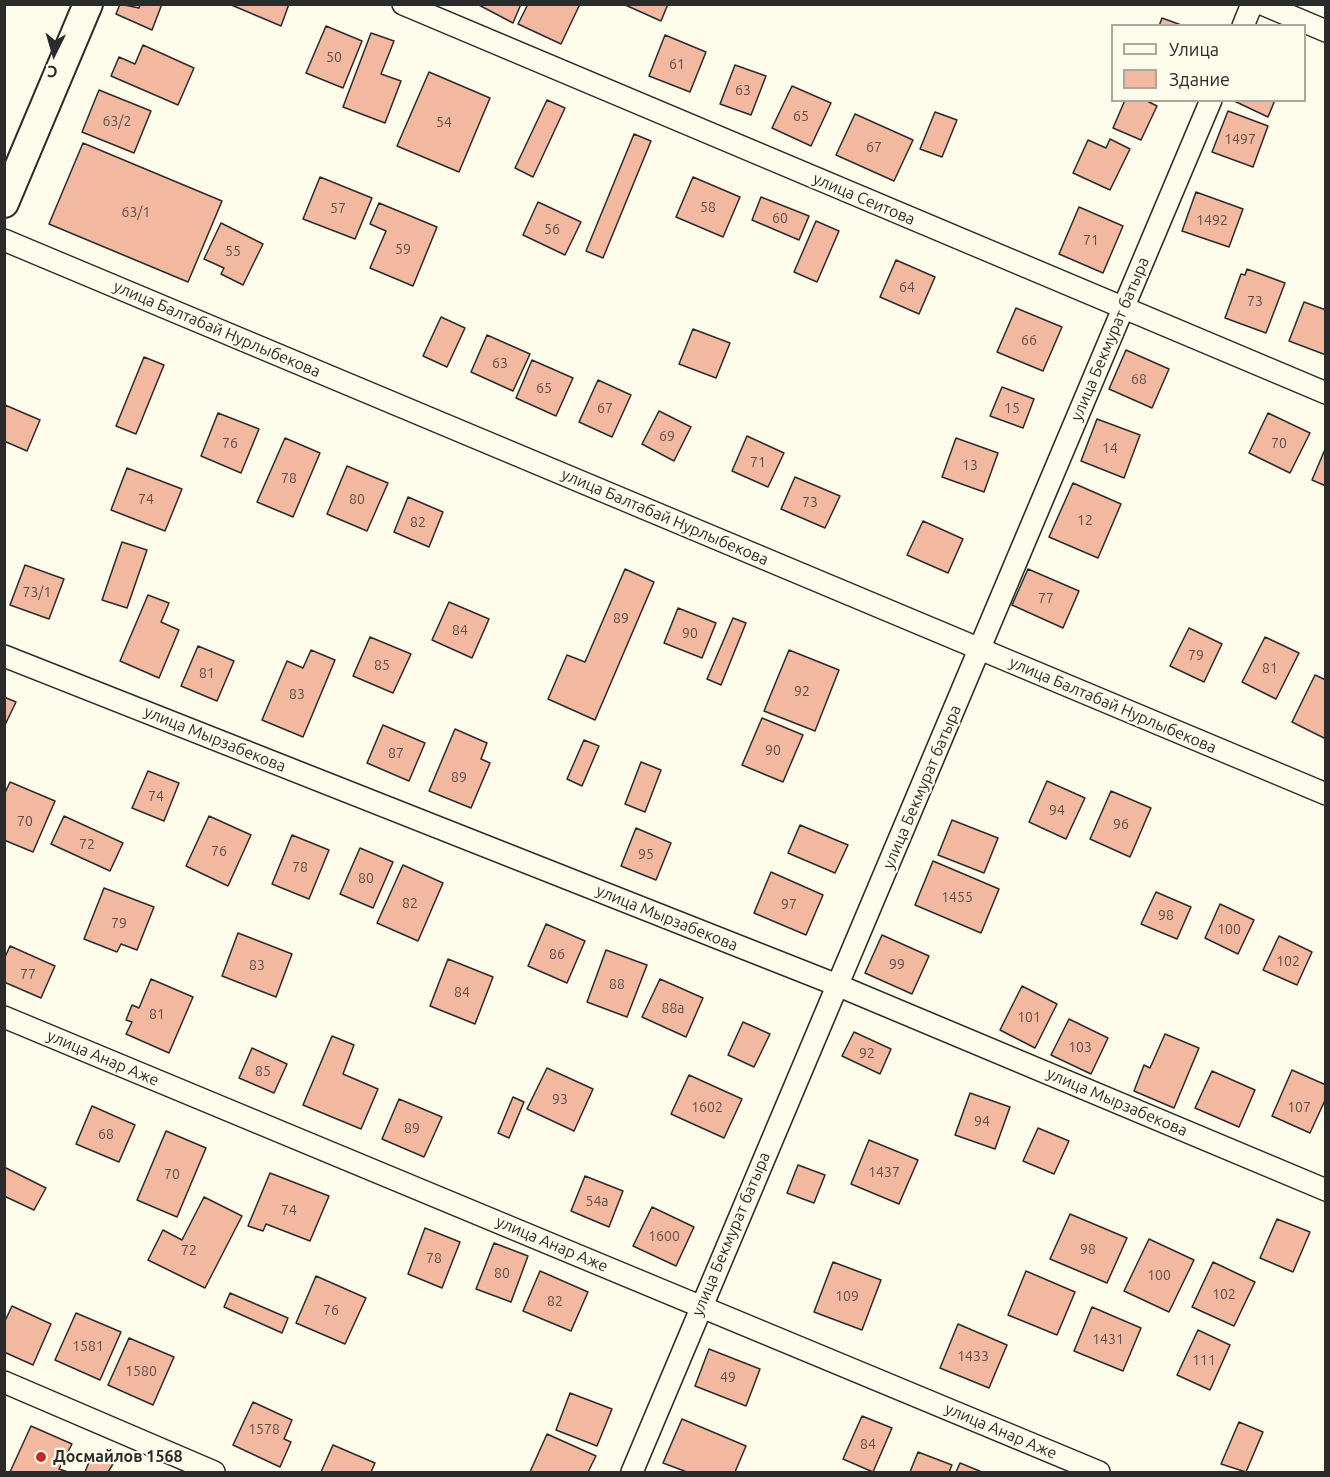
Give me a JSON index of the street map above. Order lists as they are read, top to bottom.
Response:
{
  "streets": {
    "street": [
      "улица Сеитова",
      "улица Балтабай Нурлыбекова",
      "улица Бекмурат батыра",
      "улица Мырзабекова",
      "улица Анар Аже"
    ]
  },
  "crossings": [
    ["улица Сеитова", "улица Бекмурат батыра"],
    ["улица Балтабай Нурлыбекова", "улица Бекмурат батыра"],
    ["улица Бекмурат батыра", "улица Мырзабекова"],
    ["улица Бекмурат батыра", "улица Анар Аже"]
  ],
  "places": ["Досмайлов 1568"],
  "house_numbers": [
    "50",
    "61",
    "63",
    "65",
    "63/2",
    "54",
    "1497",
    "67",
    "58",
    "57",
    "63/1",
    "60",
    "1492",
    "56",
    "71",
    "59",
    "55",
    "64",
    "73",
    "66",
    "63",
    "68",
    "65",
    "67",
    "15",
    "69",
    "76",
    "70",
    "14",
    "71",
    "13",
    "78",
    "74",
    "80",
    "73",
    "12",
    "82",
    "73/1",
    "77",
    "89",
    "84",
    "90",
    "79",
    "85",
    "81",
    "81",
    "92",
    "83",
    "90",
    "87",
    "89",
    "74",
    "94",
    "70",
    "96",
    "72",
    "76",
    "95",
    "78",
    "80",
    "1455",
    "82",
    "97",
    "98",
    "79",
    "100",
    "86",
    "102",
    "99",
    "83",
    "77",
    "88",
    "84",
    "88а",
    "81",
    "101",
    "103",
    "92",
    "85",
    "93",
    "1602",
    "107",
    "94",
    "89",
    "68",
    "1437",
    "70",
    "54а",
    "74",
    "1600",
    "98",
    "72",
    "78",
    "80",
    "100",
    "102",
    "109",
    "82",
    "76",
    "1431",
    "1581",
    "1433",
    "111",
    "1580",
    "49",
    "1578",
    "84"
  ],
  "legend": ["Улица", "Здание"],
  "north": "bottom"
}
